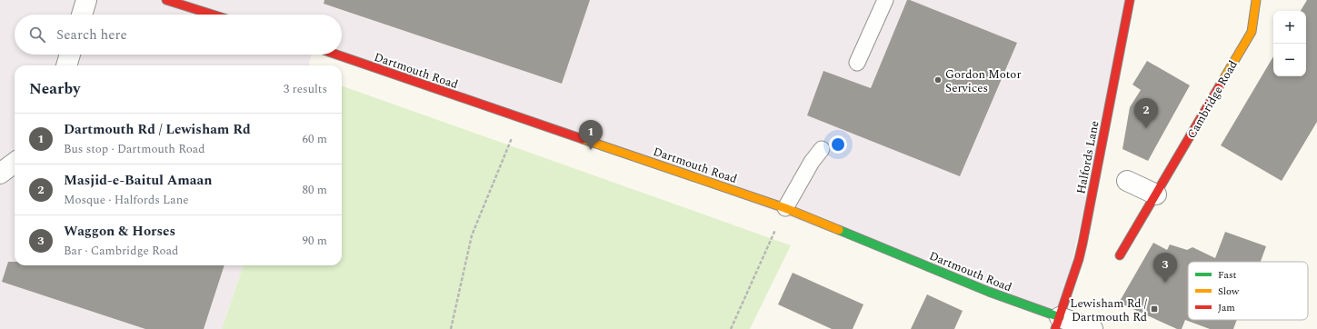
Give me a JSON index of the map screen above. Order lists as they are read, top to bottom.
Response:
{
  "streets": {
    "street": ["Dartmouth Road", "Cambridge Road", "Halfords Lane"]
  },
  "crossings": [
    ["Dartmouth Road", "Halfords Lane"]
  ],
  "places": {
    "other": ["Gordon Motor Services"],
    "transit": ["Lewisham Rd / Dartmouth Rd"]
  },
  "legend": ["Fast", "Slow", "Jam"],
  "page": {
    "map_buttons": ["+", "−"],
    "search": "Search here",
    "heading": ["Nearby", "3 results"],
    "pins": ["2", "1", "3"],
    "list": [
      {
        "mark": "1",
        "name": "Dartmouth Rd / Lewisham Rd",
        "note": "Bus stop · Dartmouth Road",
        "value": "60 m"
      },
      {
        "mark": "2",
        "name": "Masjid-e-Baitul Amaan",
        "note": "Mosque · Halfords Lane",
        "value": "80 m"
      },
      {
        "mark": "3",
        "name": "Waggon & Horses",
        "note": "Bar · Cambridge Road",
        "value": "90 m"
      }
    ]
  }
}
